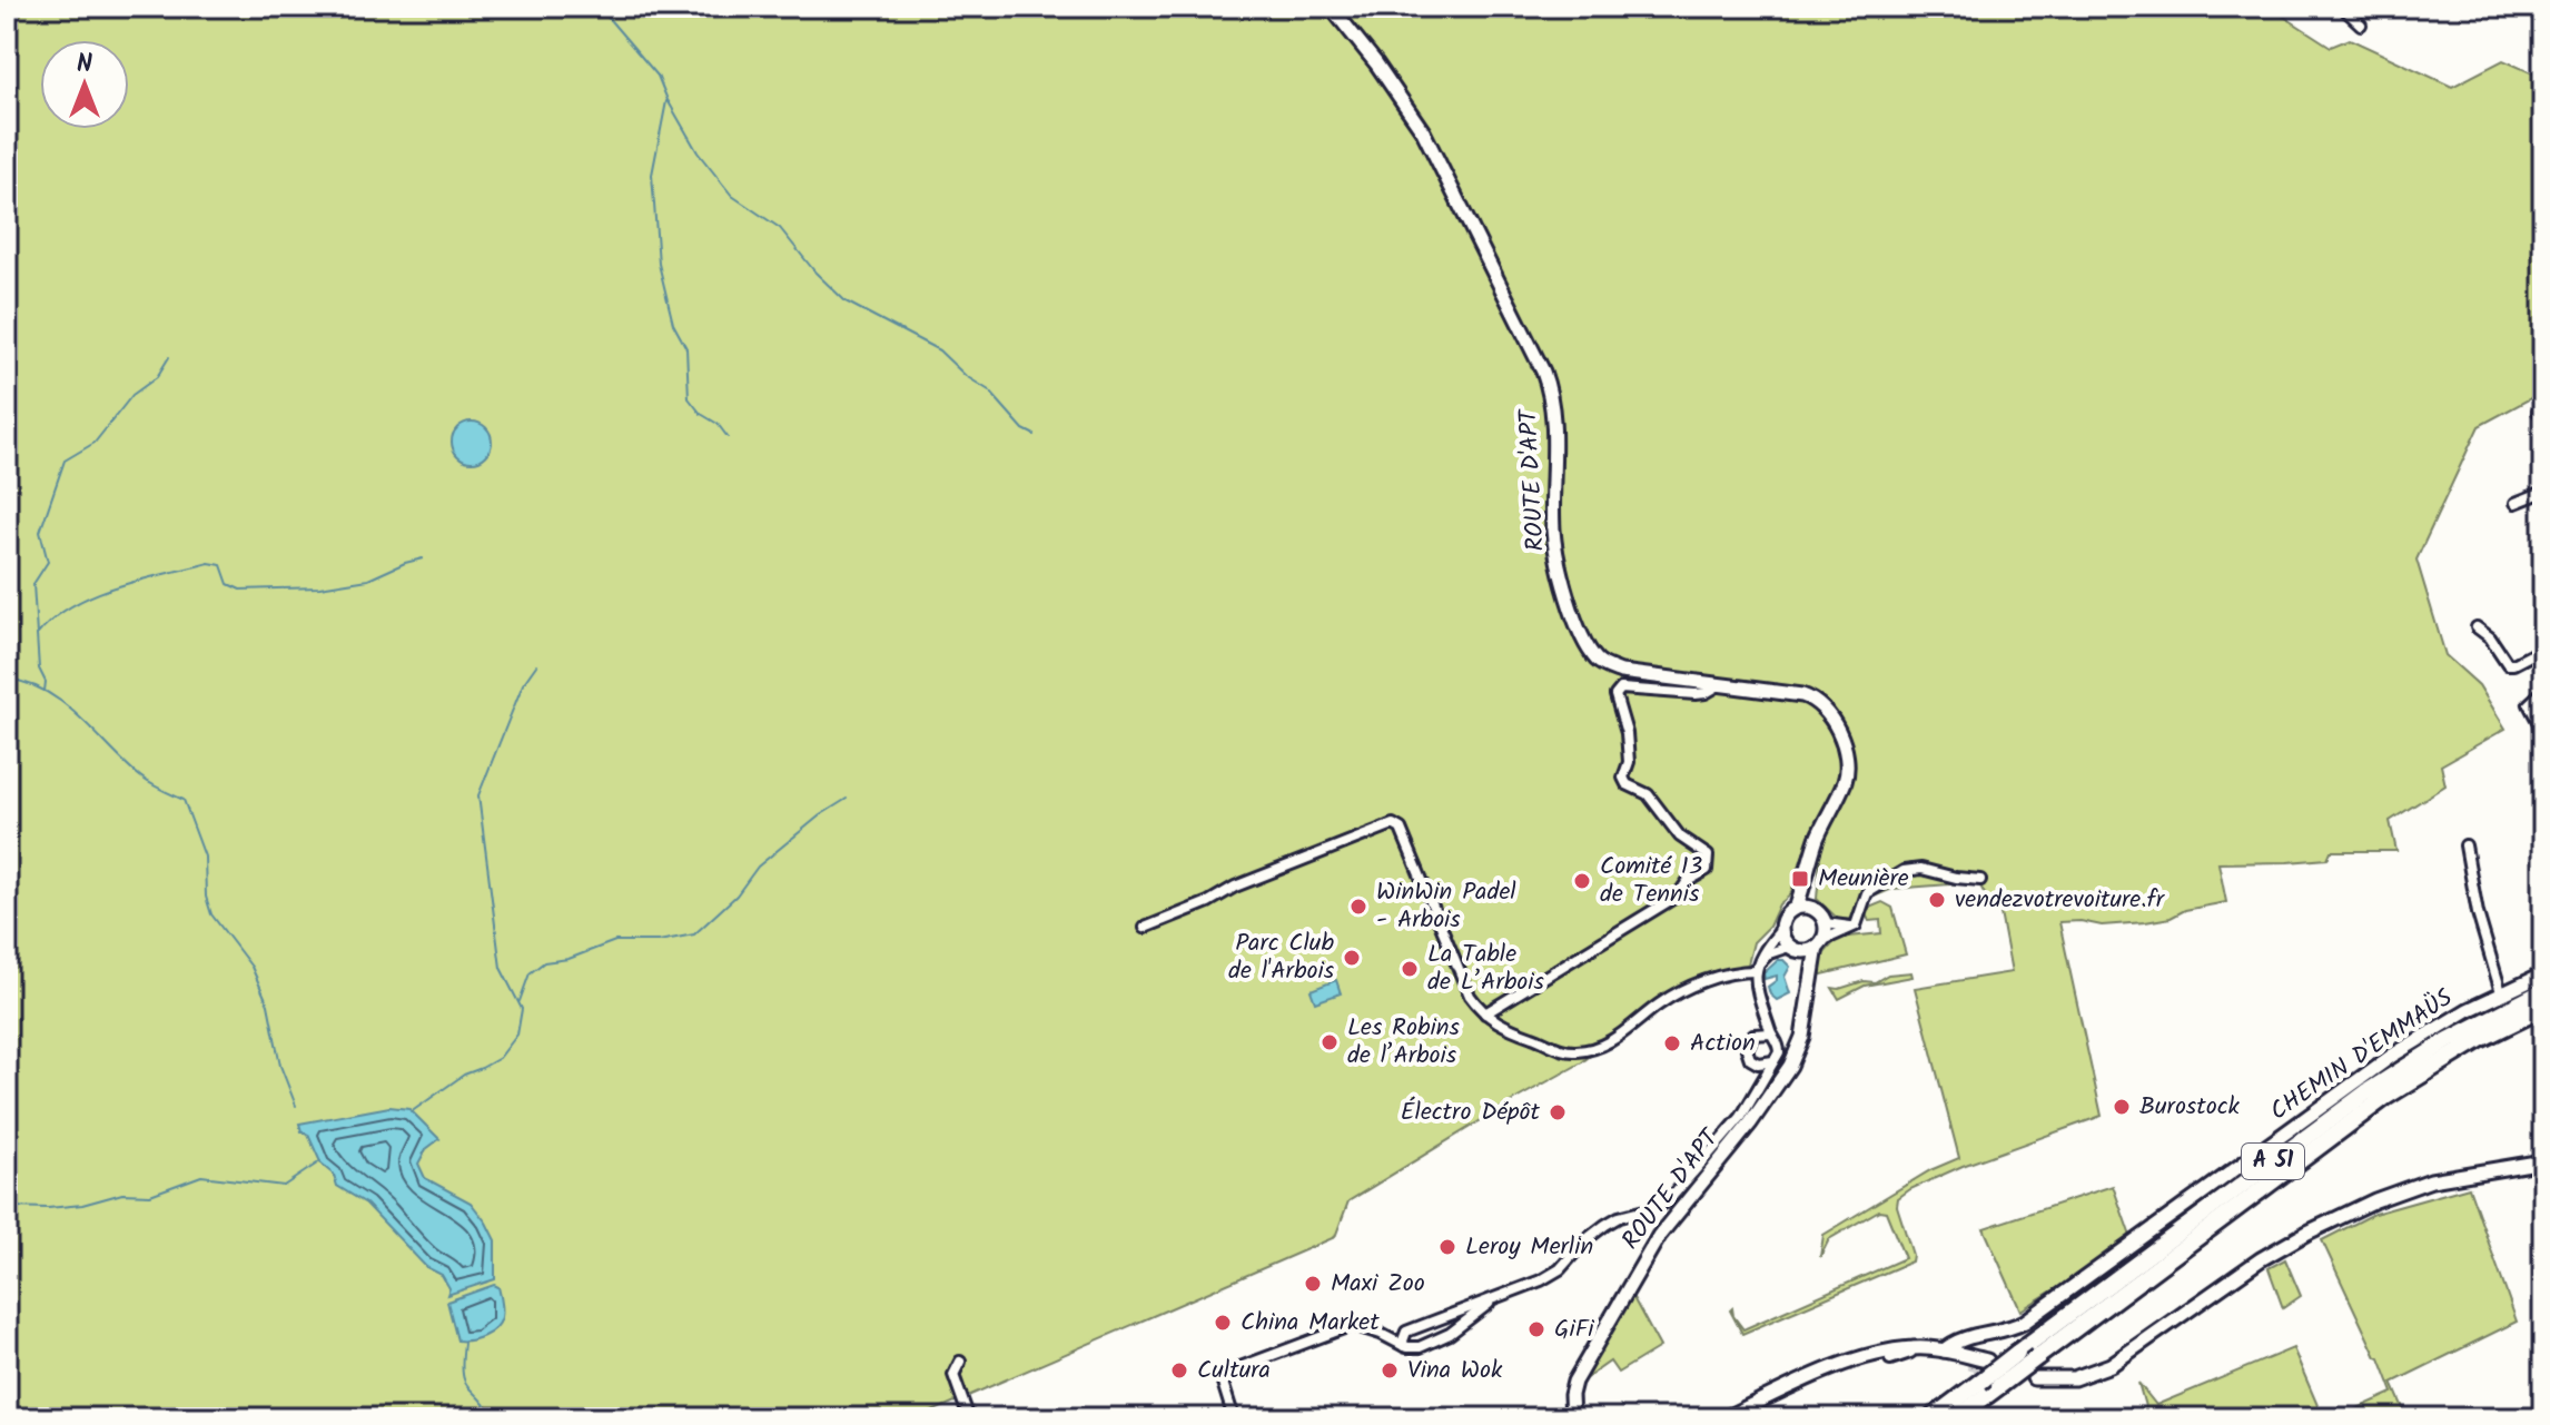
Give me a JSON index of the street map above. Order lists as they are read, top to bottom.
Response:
{
  "streets": {
    "highway": ["A 51"],
    "main road": ["ROUTE D'APT", "CHEMIN D'EMMAÜS"]
  },
  "places": {
    "transit": ["Meunière"],
    "other": [
      "Comité 13 de Tennis",
      "vendezvotrevoiture.fr",
      "WinWin Padel - Arbois",
      "Parc Club de l'Arbois",
      "La Table de L’Arbois",
      "Les Robins de l’Arbois",
      "Action",
      "Burostock",
      "Électro Dépôt",
      "Leroy Merlin",
      "Maxi Zoo",
      "China Market",
      "GiFi",
      "Cultura",
      "Vina Wok"
    ]
  },
  "north": "top"
}
